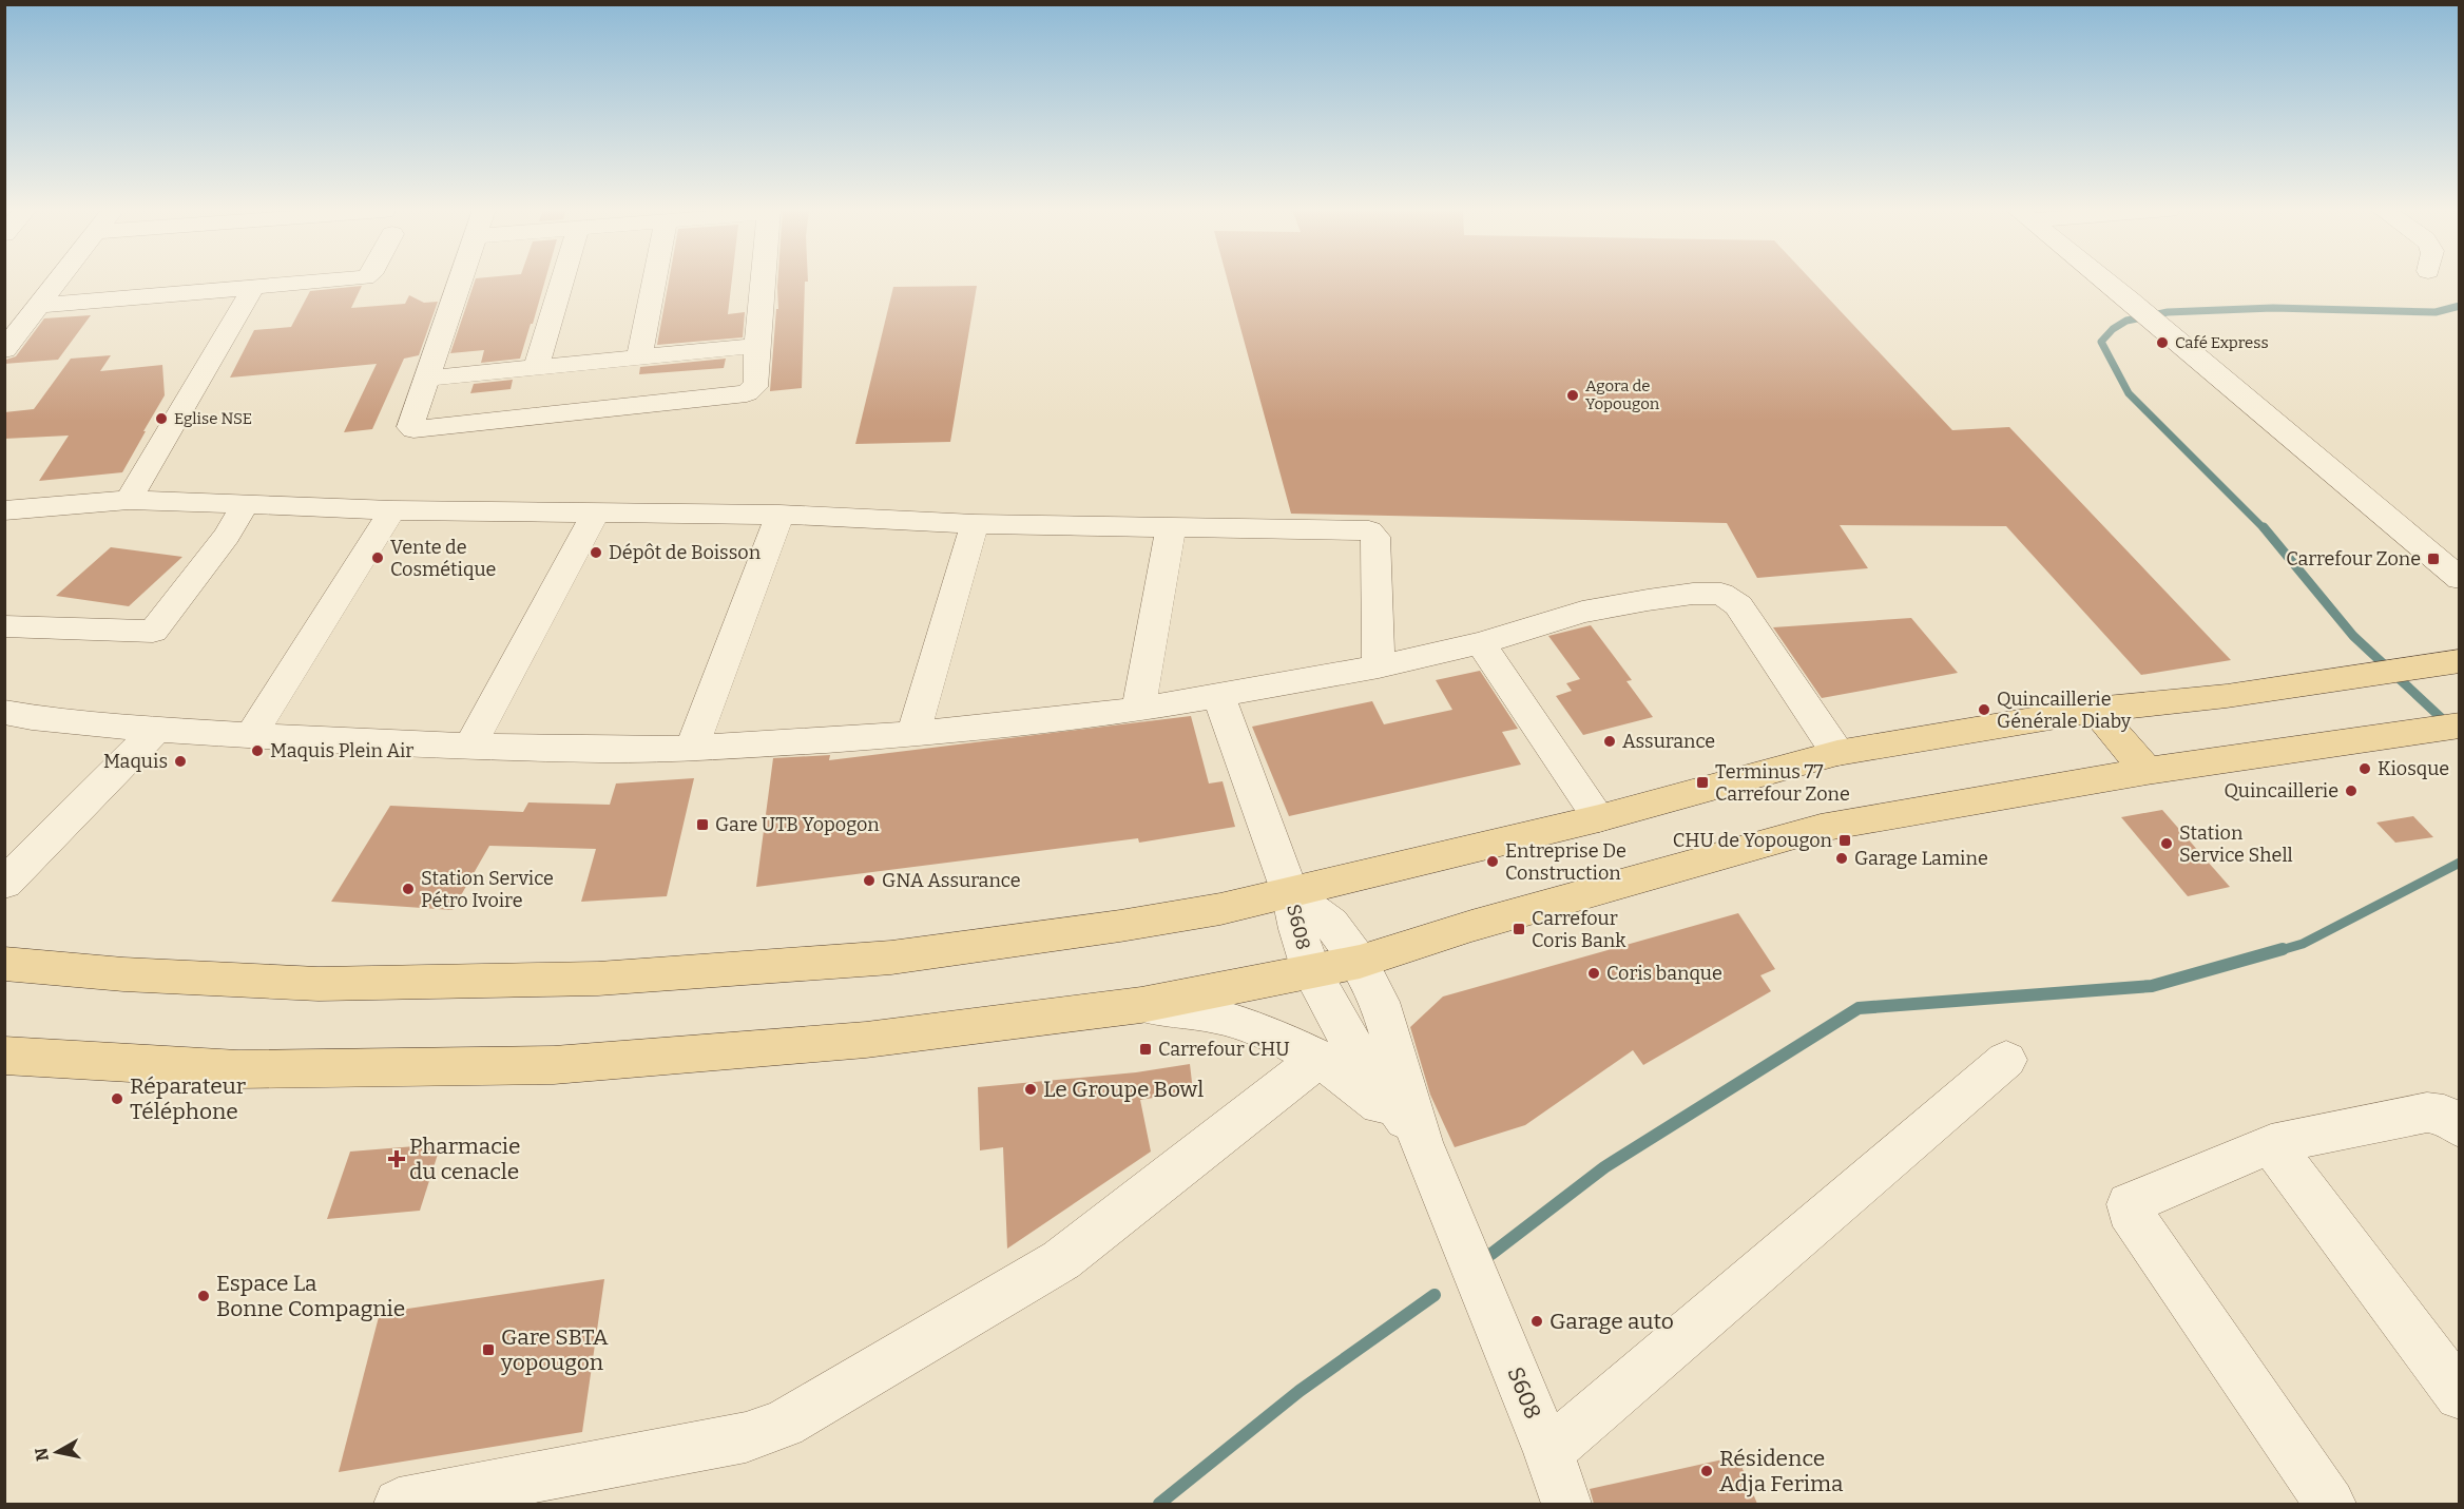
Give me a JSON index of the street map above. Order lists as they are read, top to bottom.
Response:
{
  "streets": {
    "street": ["S608"]
  },
  "places": {
    "other": [
      "Café Express",
      "Agora de Yopougon",
      "Eglise NSE",
      "Dépôt de Boisson",
      "Vente de Cosmétique",
      "Quincaillerie Générale Diaby",
      "Assurance",
      "Maquis Plein Air",
      "Maquis",
      "Kiosque",
      "Quincaillerie",
      "Station Service Shell",
      "Garage Lamine",
      "Entreprise De Construction",
      "GNA Assurance",
      "Station Service Pétro Ivoire",
      "Coris banque",
      "Le Groupe Bowl",
      "Réparateur Téléphone",
      "Espace La Bonne Compagnie",
      "Garage auto",
      "Résidence Adja Ferima"
    ],
    "transit": [
      "Carrefour Zone",
      "Terminus 77 Carrefour Zone",
      "Gare UTB Yopogon",
      "CHU de Yopougon",
      "Carrefour Coris Bank",
      "Carrefour CHU",
      "Gare SBTA yopougon"
    ],
    "health": ["Pharmacie du cenacle"]
  },
  "north": "left"
}
